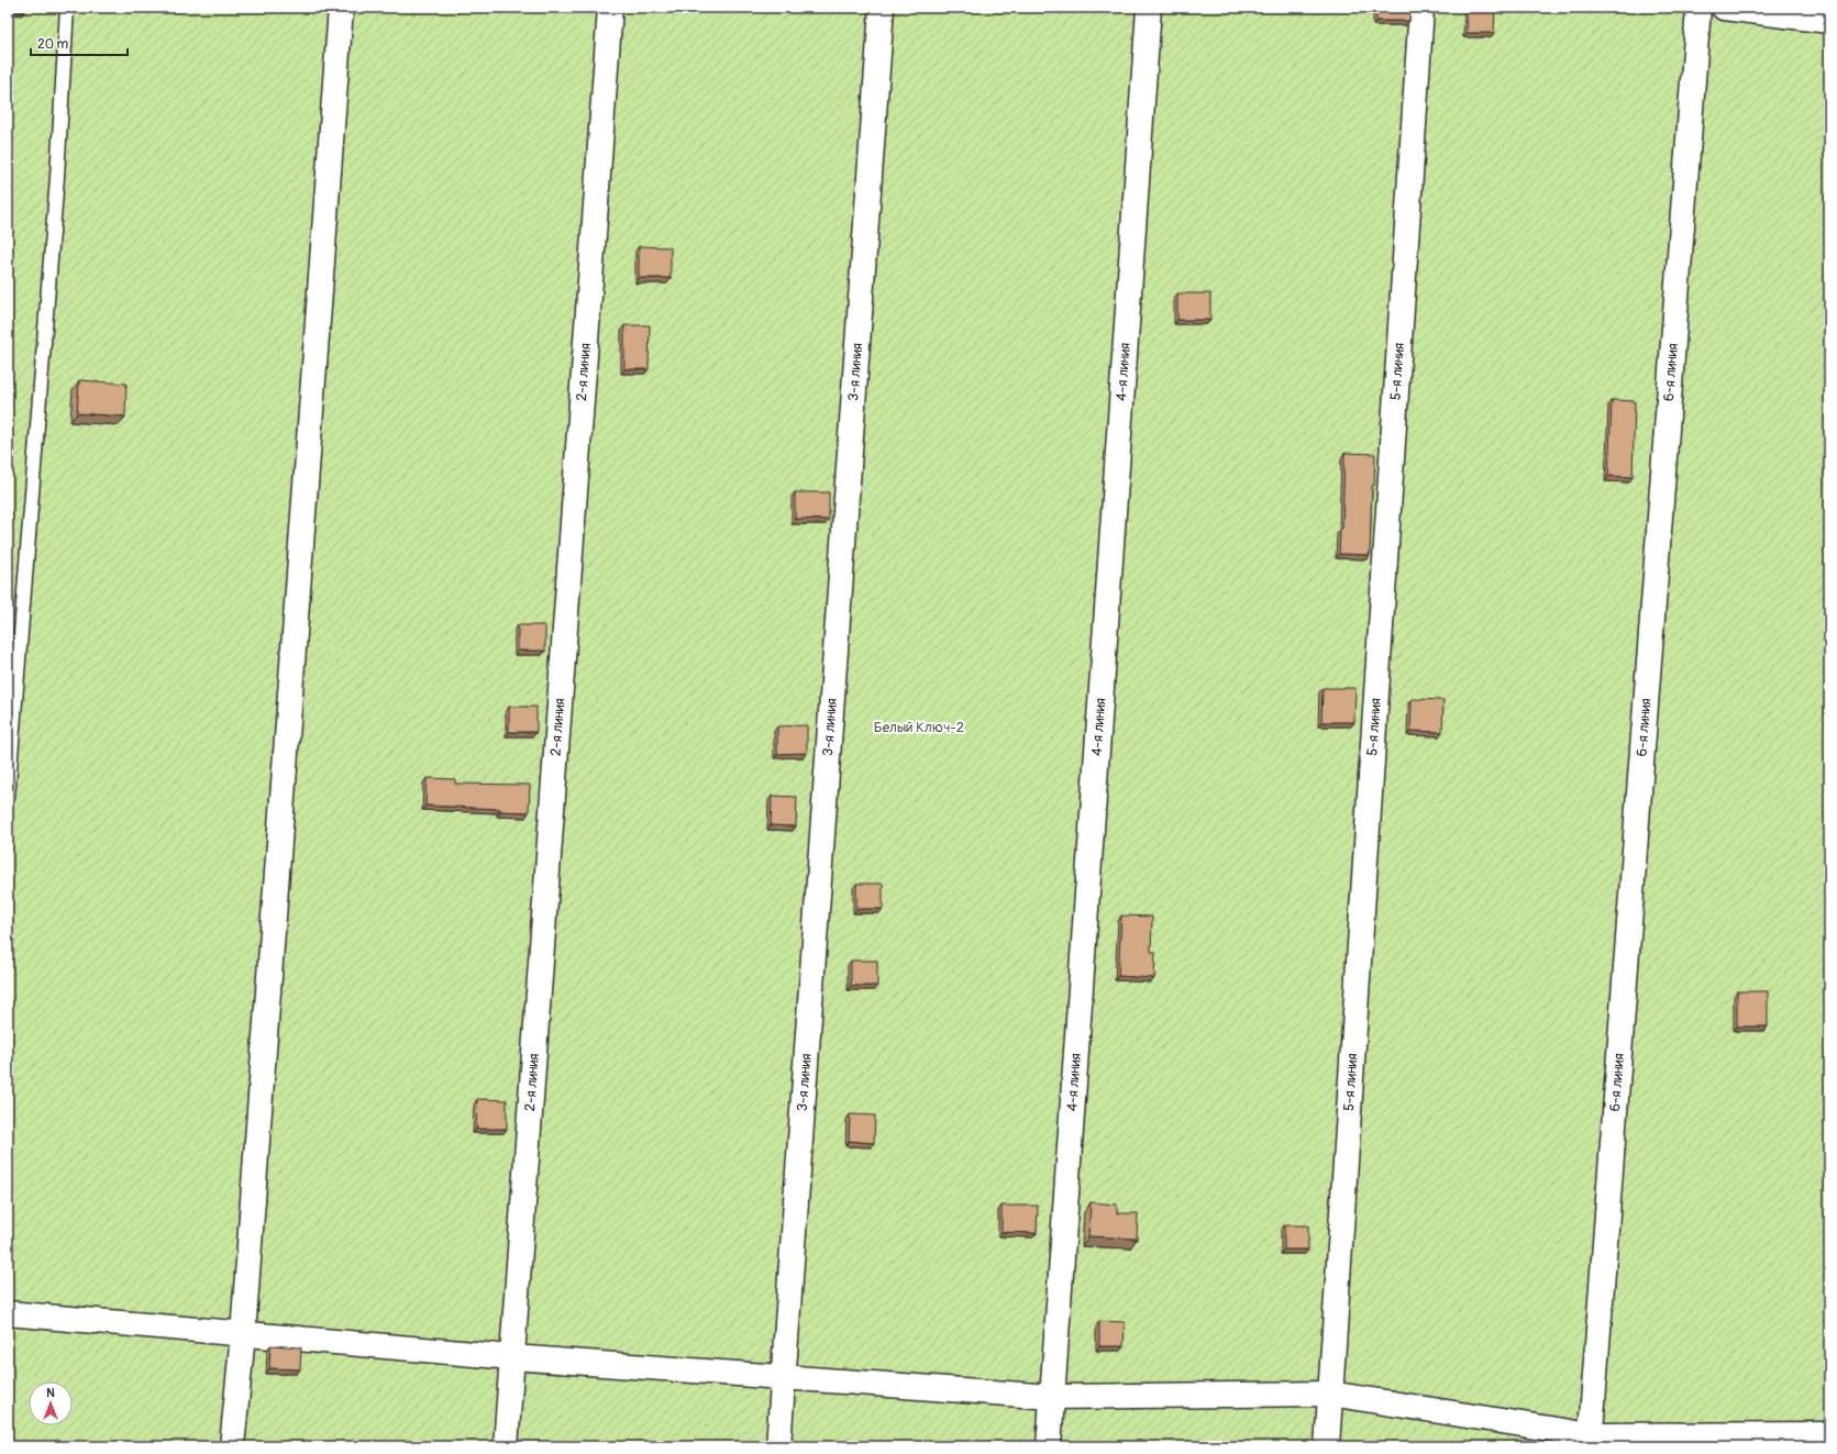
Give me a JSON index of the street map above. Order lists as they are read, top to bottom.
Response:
{
  "streets": {
    "street": [
      "2-я линия",
      "3-я линия",
      "4-я линия",
      "5-я линия",
      "6-я линия"
    ]
  },
  "parks": ["Белый Ключ-2"],
  "scale_bar": "20 m",
  "north": "top"
}
